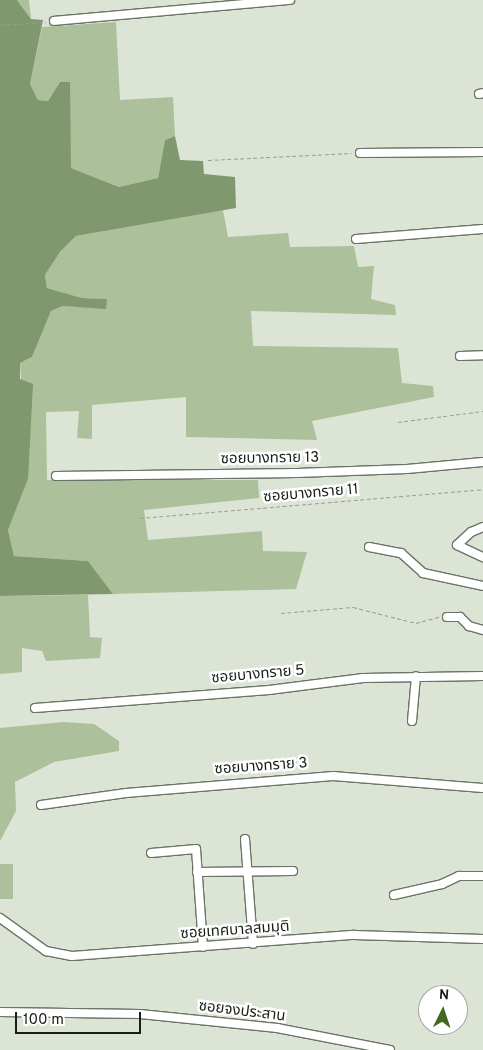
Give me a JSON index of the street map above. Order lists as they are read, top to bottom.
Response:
{
  "streets": {
    "street": [
      "ซอยบางทราย 13",
      "ซอยบางทราย 5",
      "ซอยบางทราย 3",
      "ซอยเทศบาลสมมุติ",
      "ซอยจงประสาน"
    ],
    "path": ["ซอยบางทราย 11"]
  },
  "scale_bar": "100 m",
  "north": "top"
}
